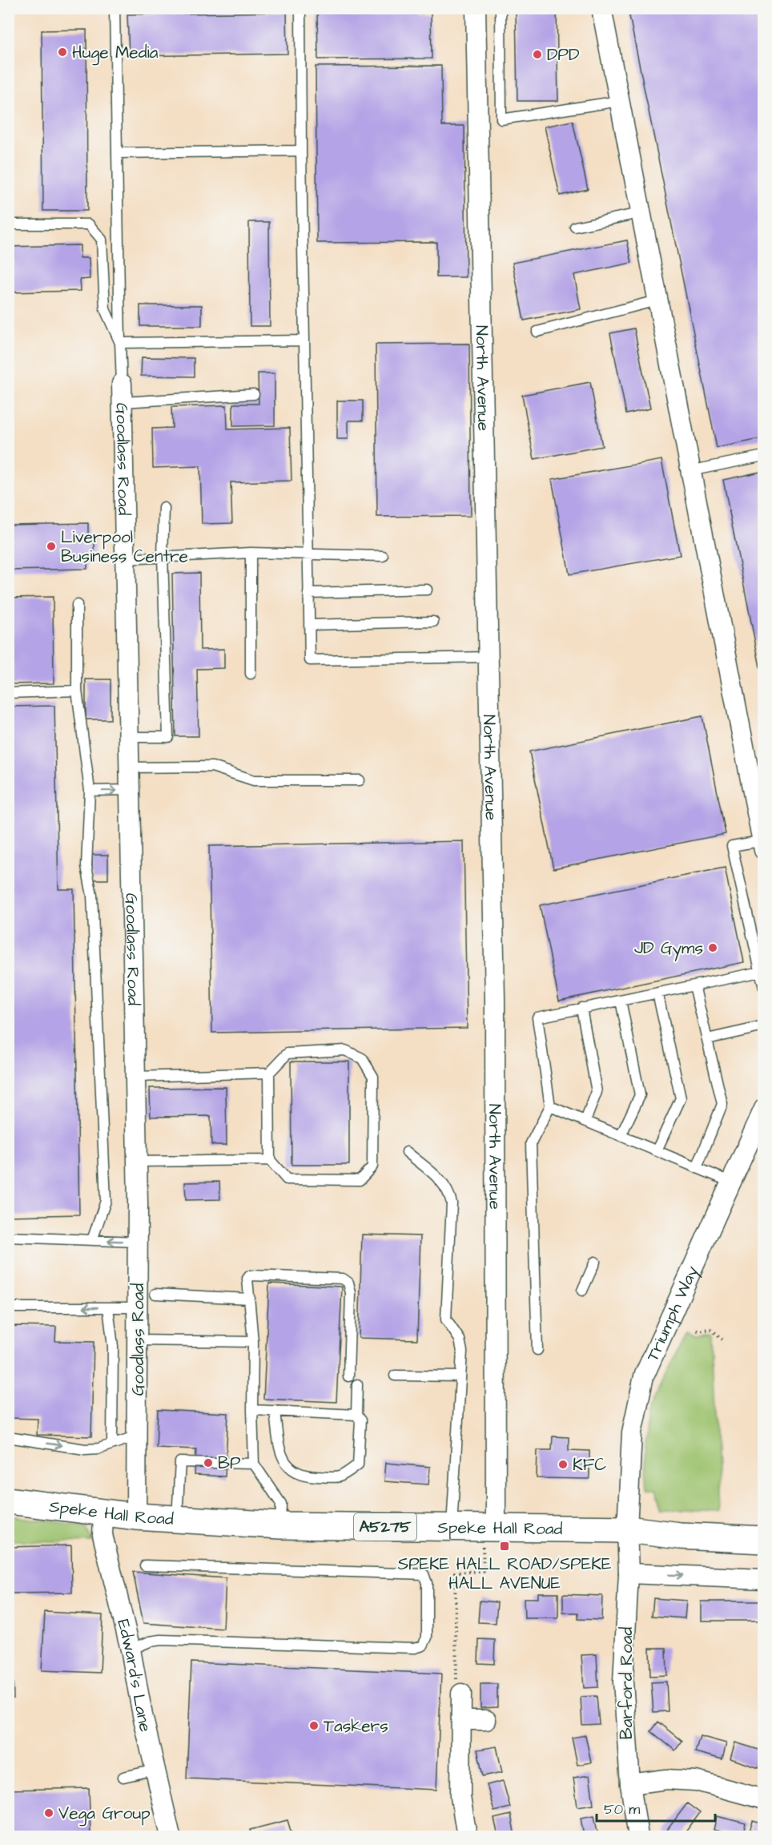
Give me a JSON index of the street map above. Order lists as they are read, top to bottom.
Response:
{
  "streets": {
    "highway": ["Speke Hall Road", "A5275"],
    "street": [
      "North Avenue",
      "Goodlass Road",
      "Triumph Way",
      "Edward's Lane",
      "Barford Road"
    ]
  },
  "crossings": [
    ["North Avenue", "Speke Hall Road"],
    ["Goodlass Road", "Speke Hall Road"],
    ["Triumph Way", "Speke Hall Road"],
    ["Triumph Way", "Barford Road"],
    ["Speke Hall Road", "Edward's Lane"],
    ["Speke Hall Road", "Barford Road"]
  ],
  "places": {
    "other": [
      "Huge Media",
      "DPD",
      "Liverpool Business Centre",
      "JD Gyms",
      "BP",
      "KFC",
      "Taskers",
      "Vega Group"
    ],
    "transit": ["SPEKE HALL ROAD/SPEKE HALL AVENUE"]
  },
  "scale_bar": "50 m"
}
